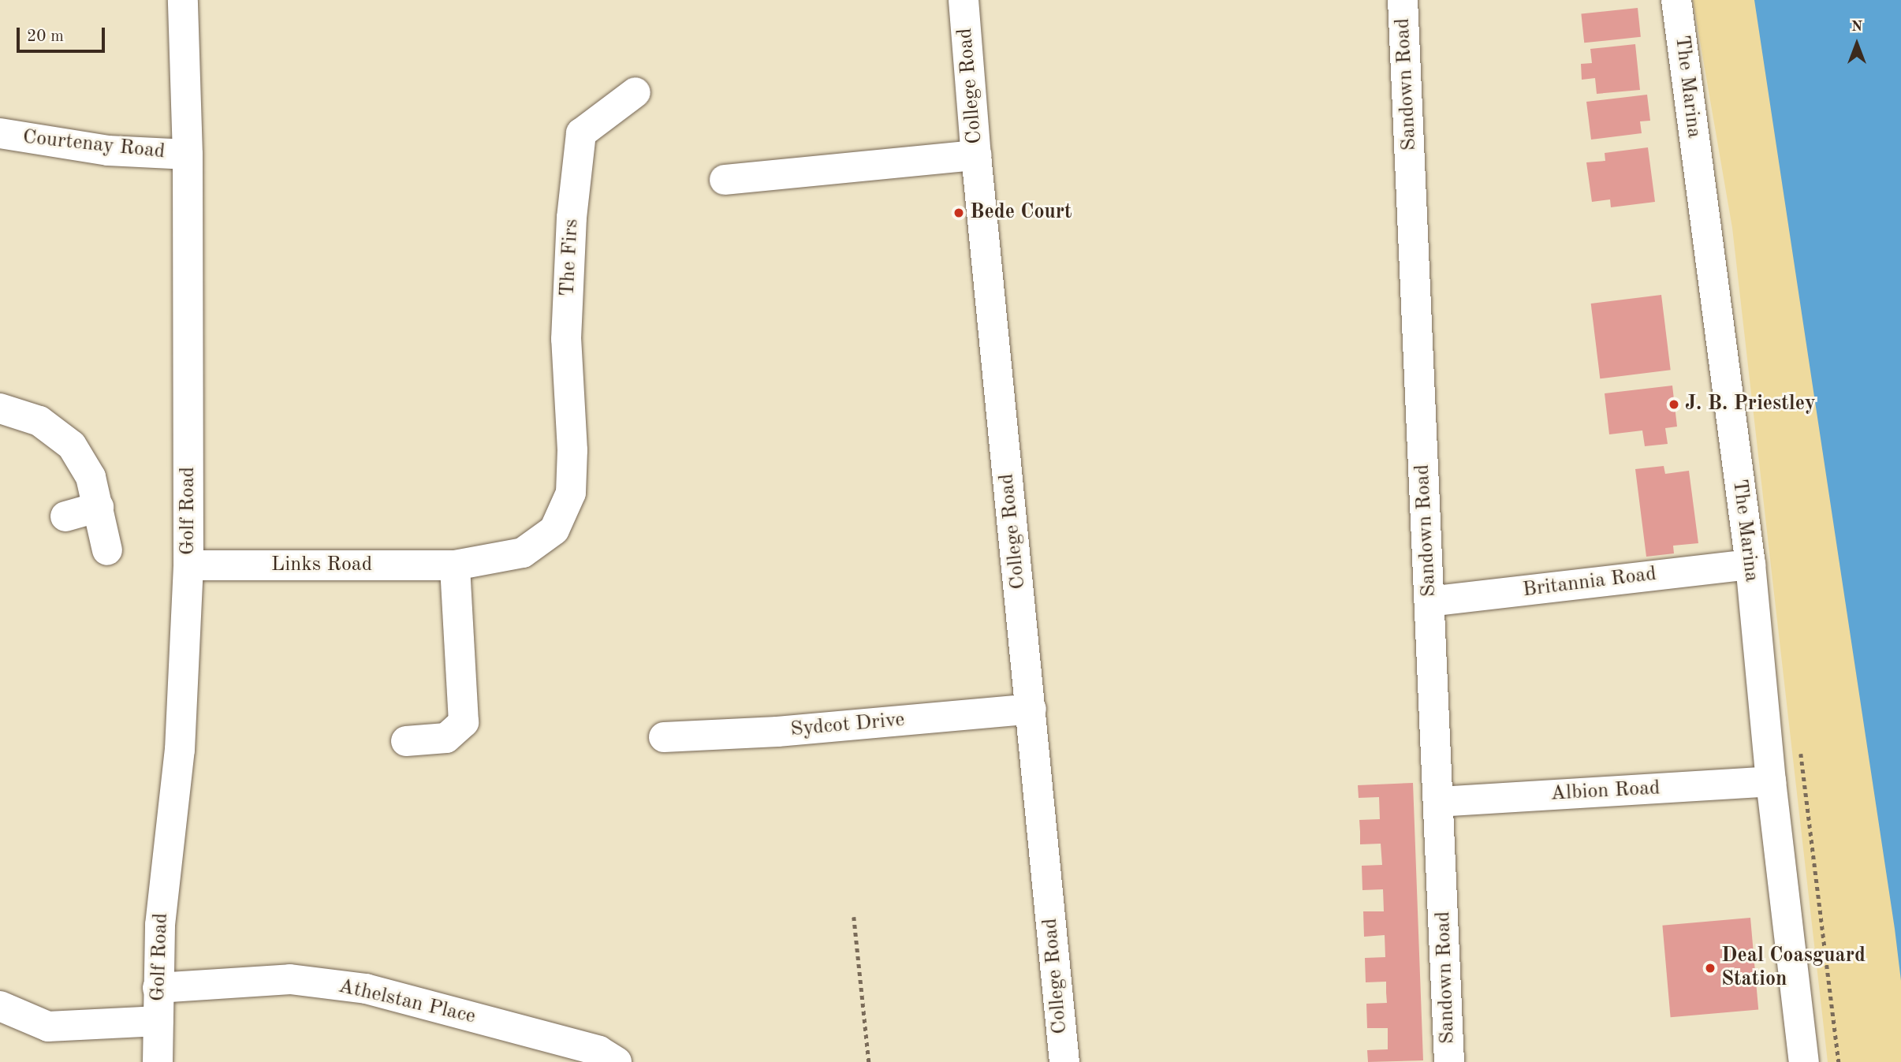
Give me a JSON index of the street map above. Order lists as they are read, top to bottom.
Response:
{
  "streets": {
    "street": [
      "Sandown Road",
      "College Road",
      "The Marina",
      "Courtenay Road",
      "The Firs",
      "Golf Road",
      "Links Road",
      "Britannia Road",
      "Sydcot Drive",
      "Albion Road",
      "Athelstan Place"
    ]
  },
  "crossings": [
    ["Sandown Road", "Britannia Road"],
    ["Sandown Road", "Albion Road"],
    ["College Road", "Sydcot Drive"],
    ["The Marina", "Britannia Road"],
    ["The Marina", "Albion Road"],
    ["Courtenay Road", "Golf Road"],
    ["The Firs", "Links Road"],
    ["Golf Road", "Links Road"],
    ["Golf Road", "Athelstan Place"]
  ],
  "places": ["Bede Court", "J. B. Priestley", "Deal Coasguard Station"],
  "scale_bar": "20 m",
  "north": "top"
}
